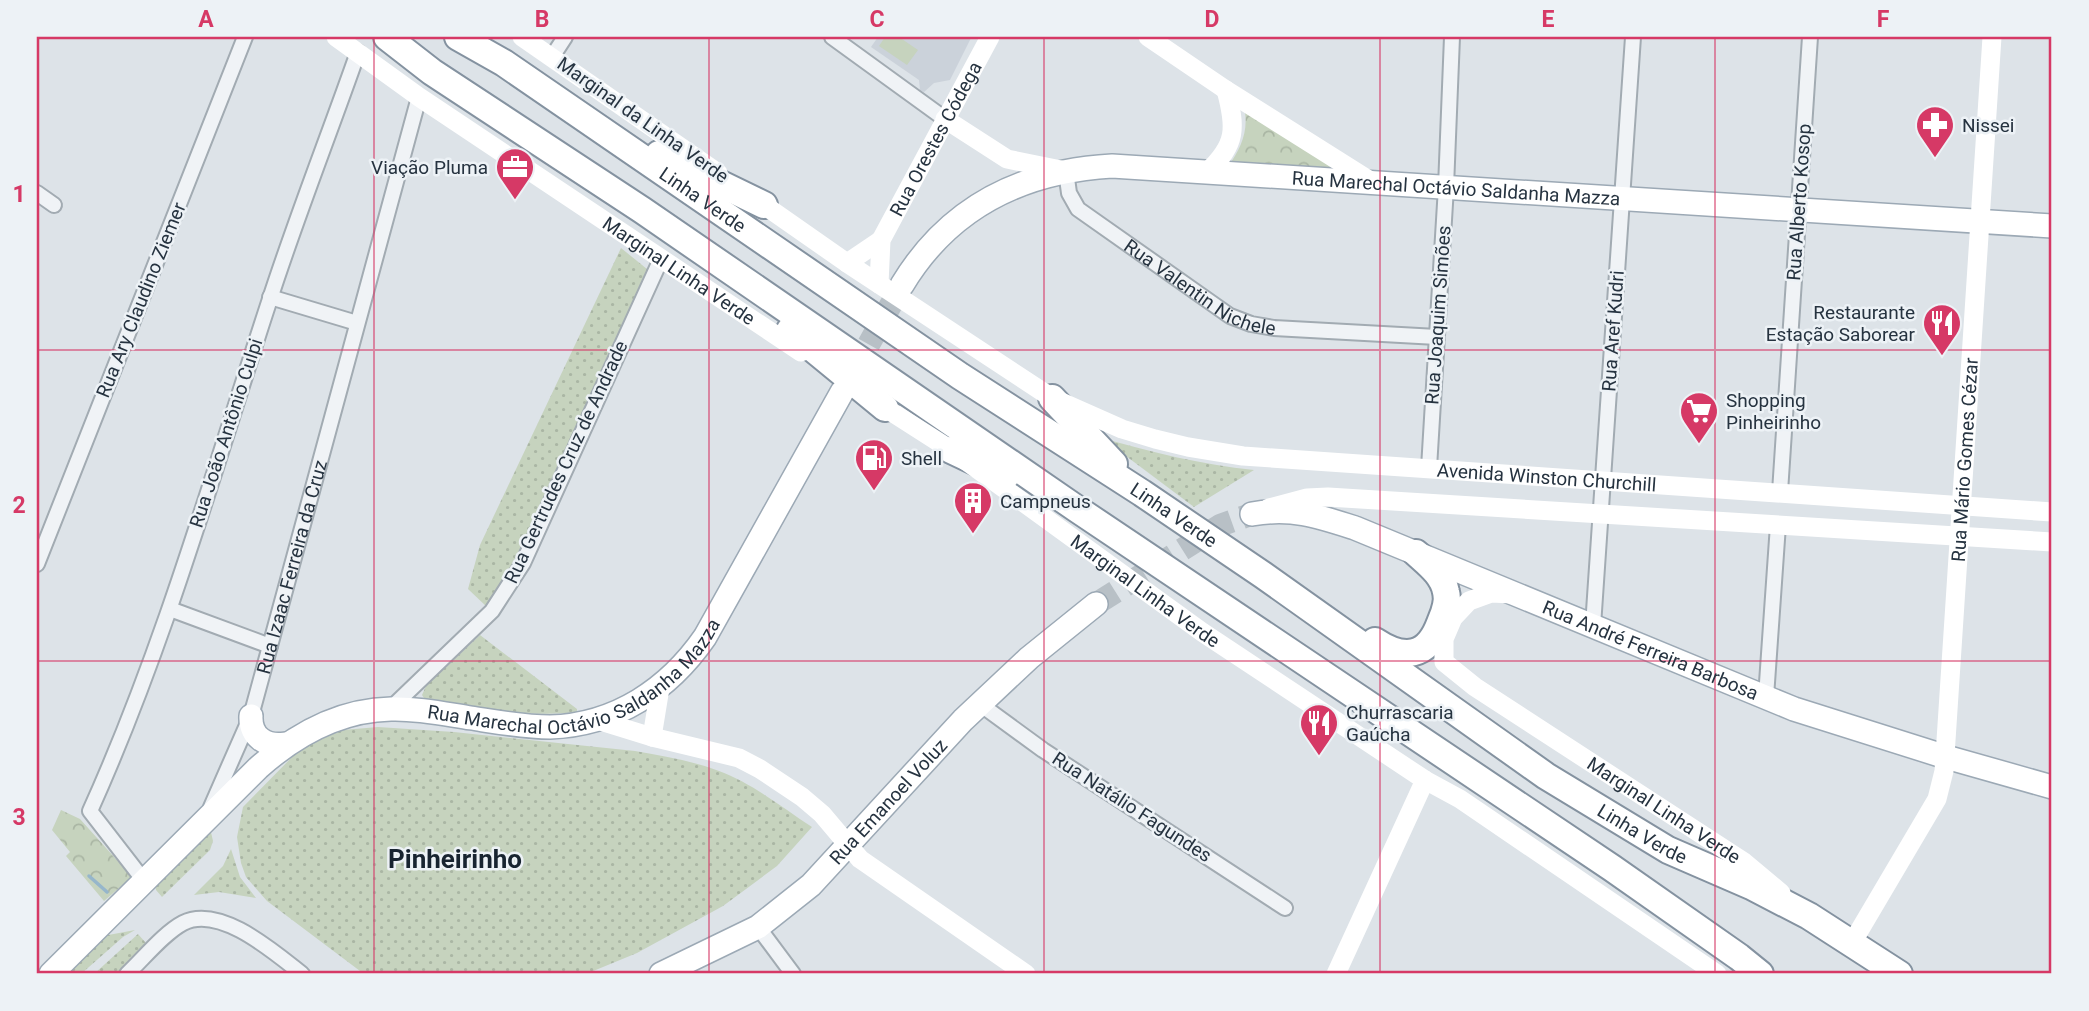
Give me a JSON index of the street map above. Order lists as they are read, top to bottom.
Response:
{
  "streets": {
    "highway": ["Linha Verde"],
    "main road": [
      "Marginal da Linha Verde",
      "Rua Orestes Códega",
      "Rua Marechal Octávio Saldanha Mazza",
      "Marginal Linha Verde",
      "Rua Mário Gomes Cézar",
      "Avenida Winston Churchill",
      "Rua Izaac Ferreira da Cruz",
      "Rua André Ferreira Barbosa",
      "Rua Emanoel Voluz"
    ],
    "street": [
      "Rua Alberto Kosop",
      "Rua Valentin Nichele",
      "Rua Ary Claudino Ziemer",
      "Rua Joaquim Simões",
      "Rua Aref Kudri",
      "Rua João Antônio Culpi",
      "Rua Gertrudes Cruz de Andrade",
      "Rua Natálio Fagundes"
    ]
  },
  "crossings": [
    ["Rua Marechal Octávio Saldanha Mazza", "Rua Alberto Kosop"],
    ["Rua Marechal Octávio Saldanha Mazza", "Rua Valentin Nichele"],
    ["Rua Marechal Octávio Saldanha Mazza", "Rua Joaquim Simões"],
    ["Rua Marechal Octávio Saldanha Mazza", "Rua Aref Kudri"],
    ["Rua Marechal Octávio Saldanha Mazza", "Rua Mário Gomes Cézar"],
    ["Rua Marechal Octávio Saldanha Mazza", "Rua Gertrudes Cruz de Andrade"],
    ["Rua Marechal Octávio Saldanha Mazza", "Rua Izaac Ferreira da Cruz"],
    ["Linha Verde", "Marginal Linha Verde"],
    ["Linha Verde", "Rua Mário Gomes Cézar"],
    ["Rua Alberto Kosop", "Avenida Winston Churchill"],
    ["Marginal Linha Verde", "Rua João Antônio Culpi"],
    ["Marginal Linha Verde", "Rua Gertrudes Cruz de Andrade"],
    ["Marginal Linha Verde", "Rua Izaac Ferreira da Cruz"],
    ["Marginal Linha Verde", "Rua André Ferreira Barbosa"],
    ["Rua Valentin Nichele", "Rua Joaquim Simões"],
    ["Rua Joaquim Simões", "Avenida Winston Churchill"],
    ["Rua Aref Kudri", "Avenida Winston Churchill"],
    ["Rua Aref Kudri", "Rua André Ferreira Barbosa"],
    ["Rua João Antônio Culpi", "Rua Izaac Ferreira da Cruz"],
    ["Rua Mário Gomes Cézar", "Avenida Winston Churchill"],
    ["Rua Mário Gomes Cézar", "Rua André Ferreira Barbosa"],
    ["Avenida Winston Churchill", "Rua André Ferreira Barbosa"],
    ["Rua Emanoel Voluz", "Rua Natálio Fagundes"]
  ],
  "districts": ["Pinheirinho"],
  "places": {
    "pharmacy": ["Nissei"],
    "office": ["Viação Pluma"],
    "restaurant": ["Restaurante Estação Saborear", "Churrascaria Gaúcha"],
    "supermarket": ["Shopping Pinheirinho"],
    "fuel station": ["Shell"],
    "building": ["Campneus"]
  },
  "grid": {
    "columns": [
      "A",
      "B",
      "C",
      "D",
      "E",
      "F"
    ],
    "rows": ["1", "2", "3"]
  }
}
